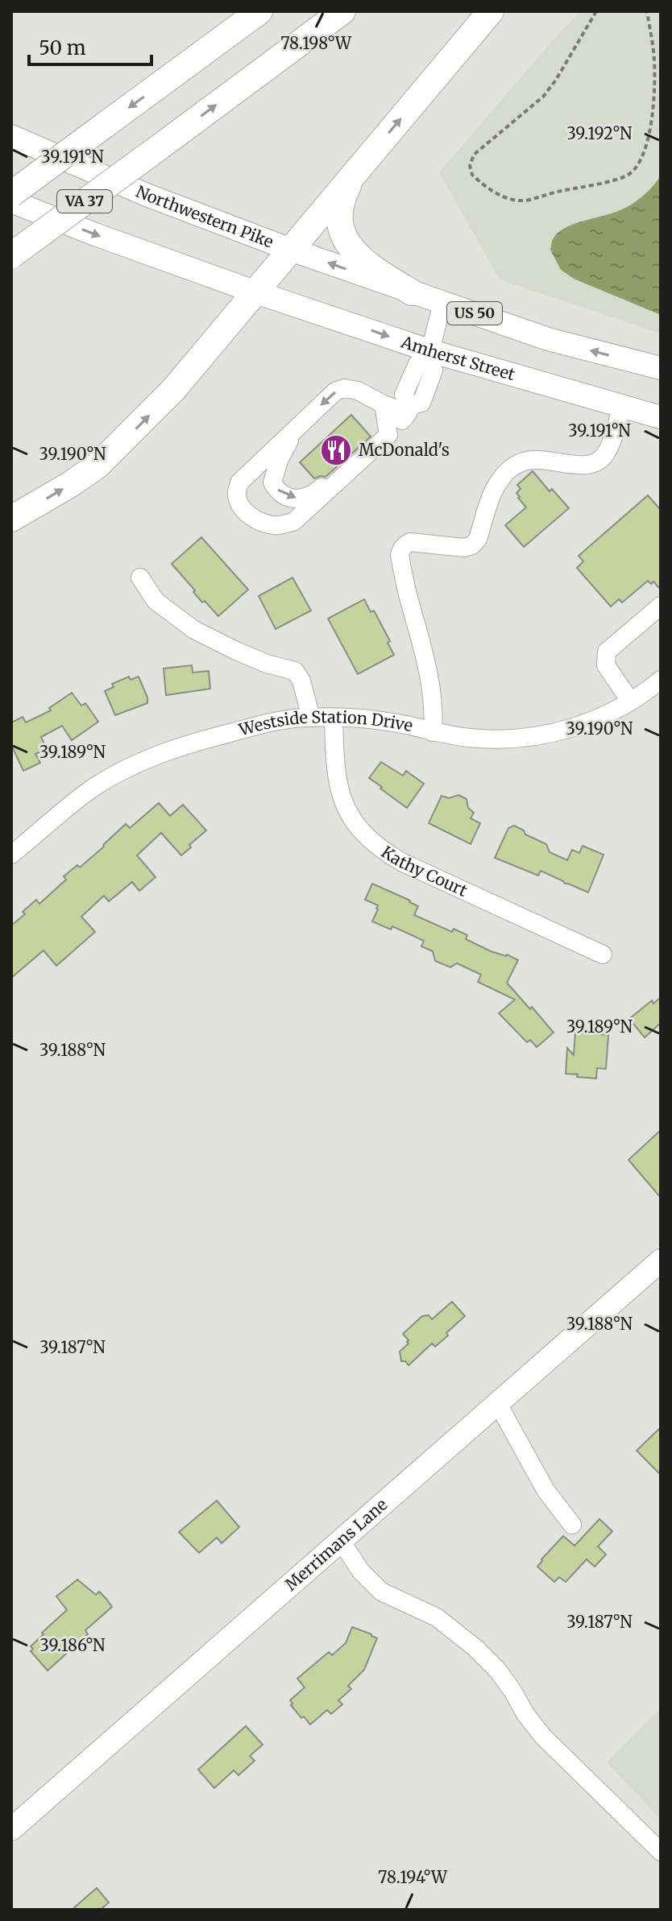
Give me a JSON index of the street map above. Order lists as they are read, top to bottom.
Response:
{
  "streets": {
    "highway": ["VA 37"],
    "main road": [
      "Northwestern Pike",
      "US 50",
      "Amherst Street",
      "Merrimans Lane"
    ],
    "street": ["Westside Station Drive", "Kathy Court"]
  },
  "crossings": [
    ["Northwestern Pike", "US 50"],
    ["Westside Station Drive", "Kathy Court"]
  ],
  "places": {
    "restaurant": ["McDonald's"]
  },
  "scale_bar": "50 m",
  "coordinates": [
    "78.198°W",
    "39.192°N",
    "39.191°N",
    "39.190°N",
    "39.189°N",
    "39.188°N",
    "39.187°N",
    "39.186°N",
    "78.194°W"
  ]
}
